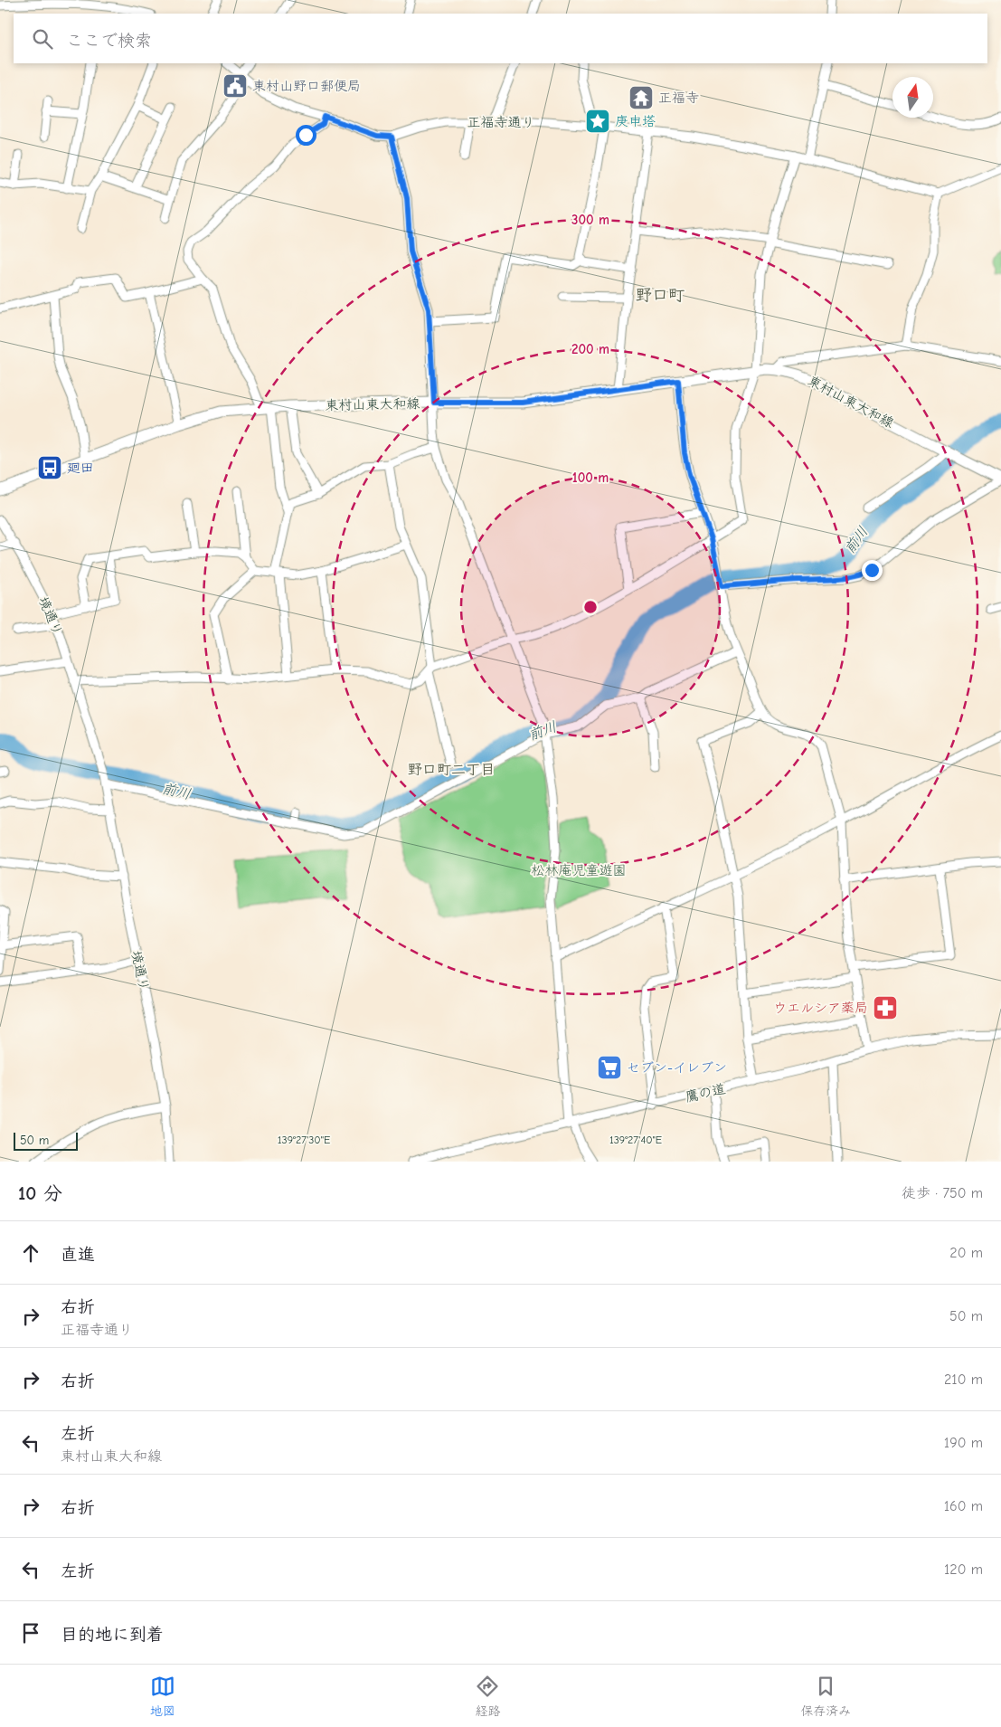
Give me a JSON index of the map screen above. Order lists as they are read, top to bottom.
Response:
{
  "streets": {
    "main road": ["東村山東大和線"],
    "street": ["正福寺通り", "境通り", "鷹の道"]
  },
  "districts": ["野口町", "野口町二丁目"],
  "water": ["前川"],
  "parks": ["松林庵児童遊園"],
  "places": {
    "public building": ["東村山野口郵便局"],
    "temple": ["正福寺"],
    "place": ["庚申塔"],
    "bus stop": ["廻田"],
    "pharmacy": ["ウエルシア薬局"],
    "supermarket": ["セブン-イレブン"]
  },
  "scale_bar": "50 m",
  "north": "top",
  "page": {
    "search": "ここで検索",
    "scale": "50 m",
    "heading": ["10 分", "徒歩 · 750 m"],
    "list": [
      ["直進", "20 m"],
      ["右折", "正福寺通り", "50 m"],
      ["右折", "210 m"],
      ["左折", "東村山東大和線", "190 m"],
      ["右折", "160 m"],
      ["左折", "120 m"],
      "目的地に到着"
    ],
    "nav": ["地図", "経路", "保存済み"]
  },
  "coordinates": ["139°27'30\"E", "139°27'40\"E"],
  "rings": ["300 m", "200 m", "100 m"]
}
